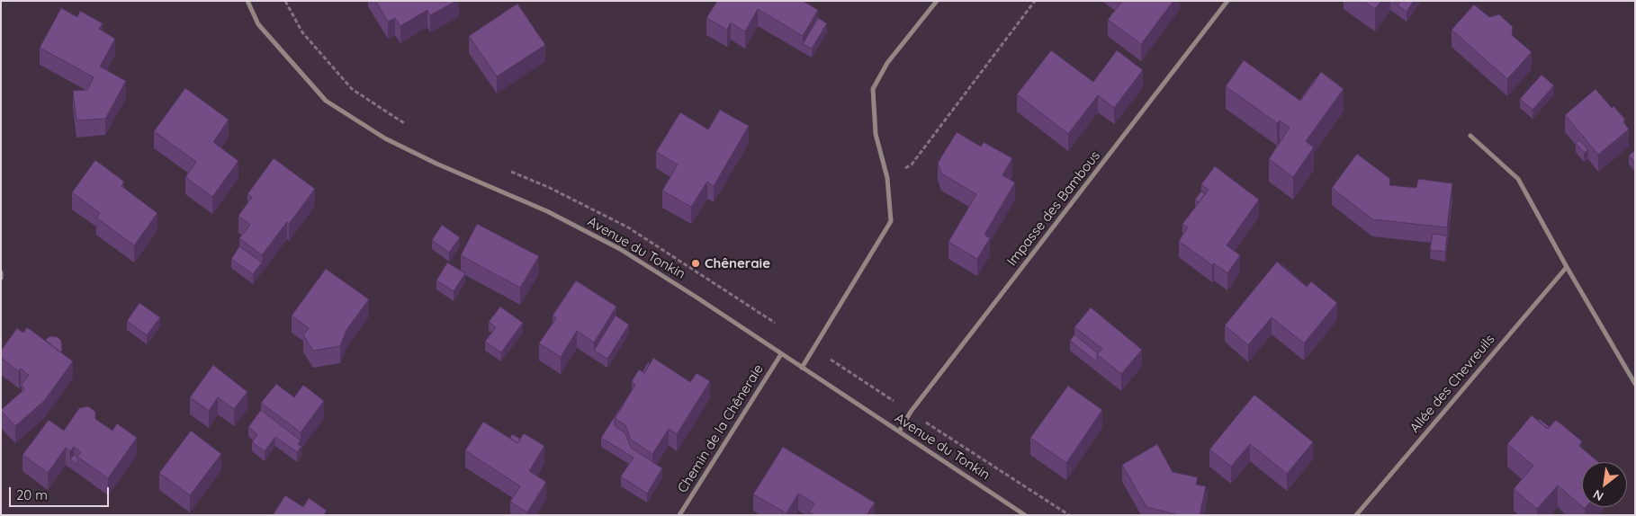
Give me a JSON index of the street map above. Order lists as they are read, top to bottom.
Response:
{
  "streets": {
    "street": [
      "Impasse des Bambous",
      "Avenue du Tonkin",
      "Allée des Chevreuils",
      "Chemin de la Chêneraie"
    ]
  },
  "crossings": [
    ["Impasse des Bambous", "Avenue du Tonkin"],
    ["Avenue du Tonkin", "Chemin de la Chêneraie"]
  ],
  "places": ["Chêneraie"],
  "scale_bar": "20 m",
  "north": "bottom left"
}
